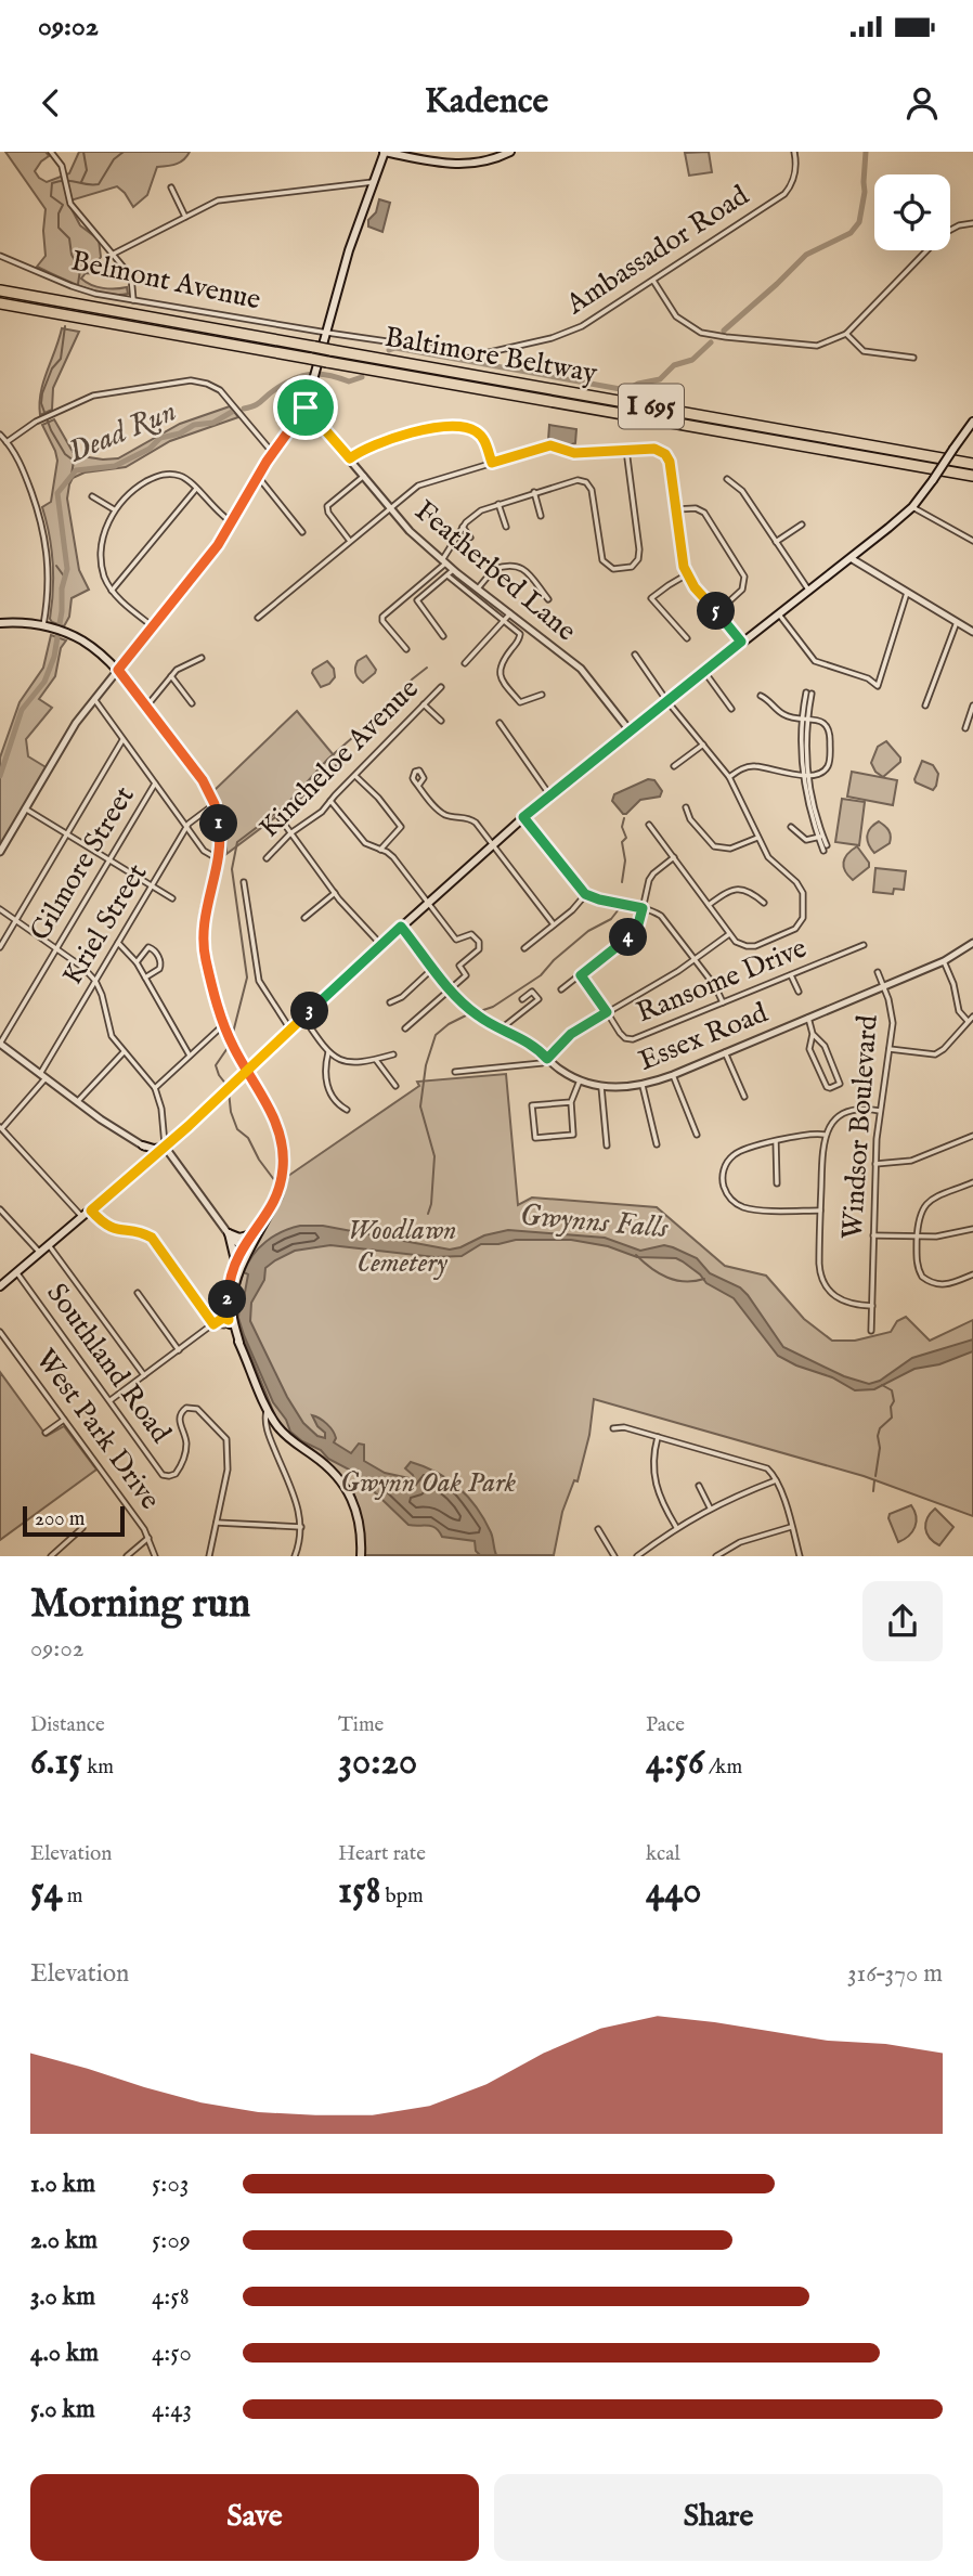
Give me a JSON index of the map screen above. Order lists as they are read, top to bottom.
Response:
{
  "streets": {
    "highway": ["Baltimore Beltway", "I 695"],
    "street": [
      "Ambassador Road",
      "Belmont Avenue",
      "Featherbed Lane",
      "Kincheloe Avenue",
      "Gilmore Street",
      "Kriel Street",
      "Ransome Drive",
      "Essex Road",
      "Windsor Boulevard",
      "Southland Road",
      "West Park Drive"
    ]
  },
  "crossings": [
    ["Ambassador Road", "Belmont Avenue"],
    ["Essex Road", "Windsor Boulevard"]
  ],
  "water": ["Dead Run", "Gwynns Falls"],
  "parks": ["Woodlawn Cemetery", "Gwynn Oak Park"],
  "scale_bar": "200 m",
  "page": {
    "status": "09:02",
    "header": "Kadence",
    "pins": [
      "5",
      "1",
      "4",
      "3",
      "2"
    ],
    "scale": "200 m",
    "heading": ["Morning run", "09:02"],
    "stats": [
      ["Distance", "6.15 km"],
      ["Time", "30:20"],
      ["Pace", "4:56 /km"],
      ["Elevation", "54 m"],
      ["Heart rate", "158 bpm"],
      ["kcal", "440"]
    ],
    "chart": ["Elevation", "316–370 m"],
    "list": [
      {
        "name": "1.0 km",
        "note": "5:03"
      },
      {
        "name": "2.0 km",
        "note": "5:09"
      },
      {
        "name": "3.0 km",
        "note": "4:58"
      },
      {
        "name": "4.0 km",
        "note": "4:50"
      },
      {
        "name": "5.0 km",
        "note": "4:43"
      }
    ],
    "buttons": ["Save", "Share"]
  }
}
